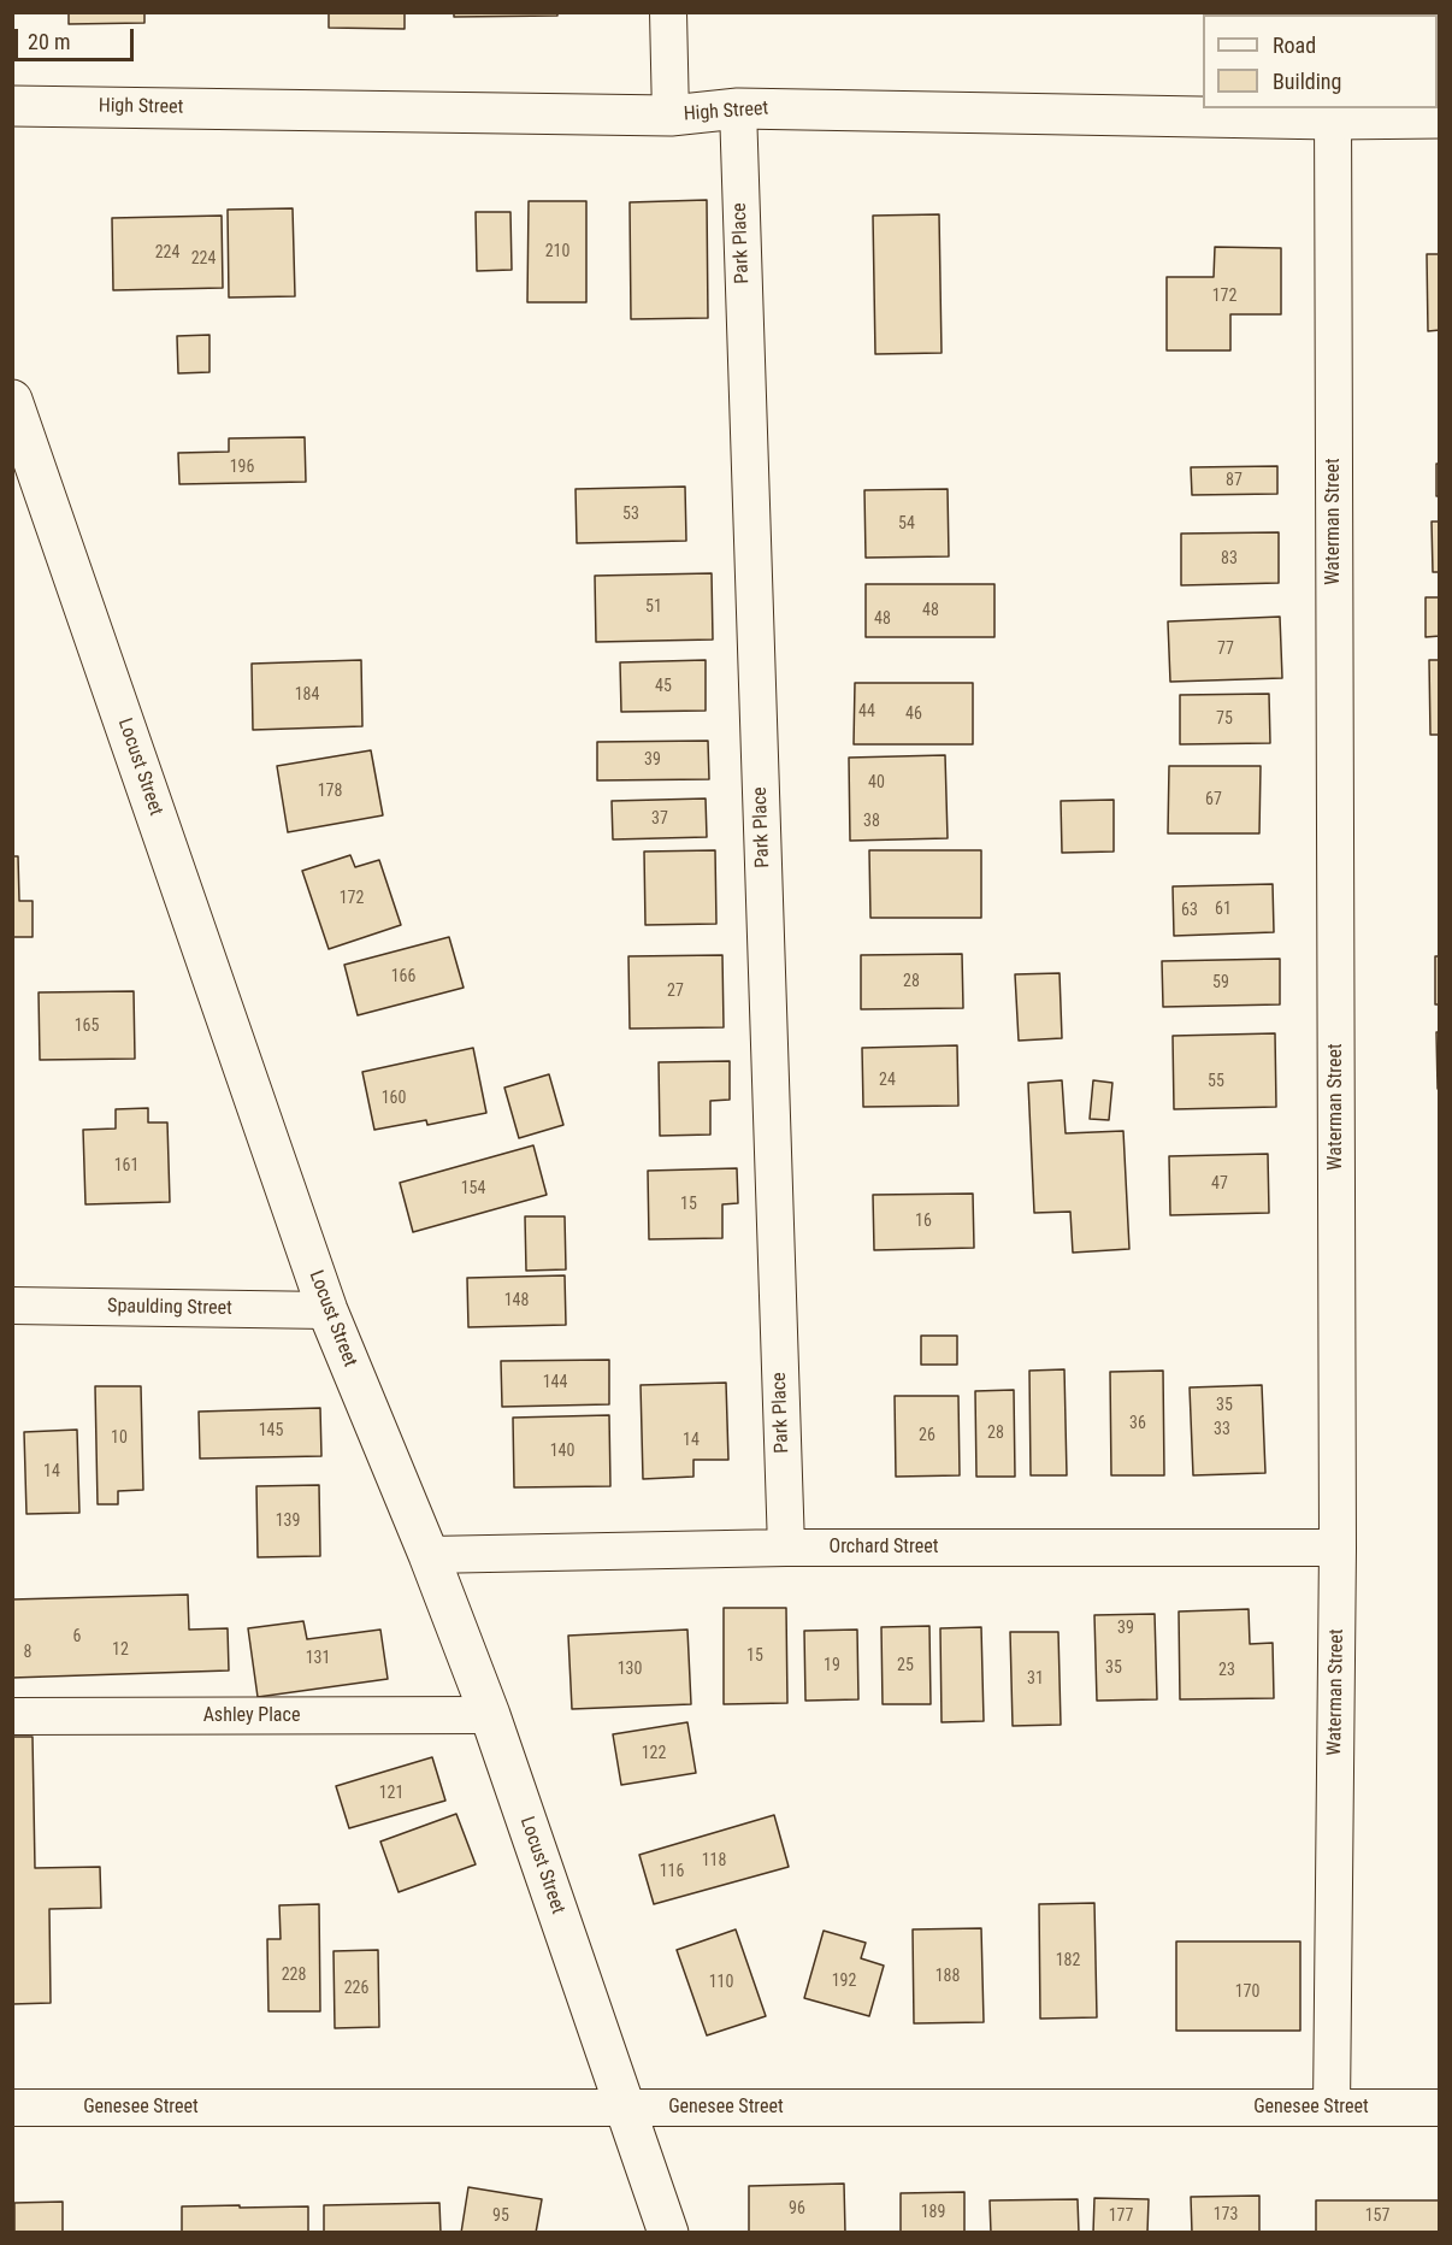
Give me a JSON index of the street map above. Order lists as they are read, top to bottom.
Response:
{
  "streets": {
    "street": [
      "High Street",
      "Park Place",
      "Waterman Street",
      "Locust Street",
      "Spaulding Street",
      "Orchard Street",
      "Ashley Place",
      "Genesee Street"
    ]
  },
  "crossings": [
    ["High Street", "Park Place"],
    ["High Street", "Waterman Street"],
    ["Park Place", "Orchard Street"],
    ["Waterman Street", "Orchard Street"],
    ["Waterman Street", "Genesee Street"],
    ["Locust Street", "Spaulding Street"],
    ["Locust Street", "Orchard Street"],
    ["Locust Street", "Ashley Place"],
    ["Locust Street", "Genesee Street"]
  ],
  "house_numbers": [
    "210",
    "224",
    "224",
    "172",
    "196",
    "87",
    "53",
    "54",
    "83",
    "51",
    "48",
    "48",
    "77",
    "45",
    "184",
    "44",
    "46",
    "75",
    "39",
    "40",
    "178",
    "67",
    "37",
    "38",
    "172",
    "61",
    "63",
    "166",
    "28",
    "59",
    "27",
    "165",
    "24",
    "55",
    "160",
    "161",
    "47",
    "154",
    "15",
    "16",
    "148",
    "144",
    "35",
    "36",
    "33",
    "145",
    "28",
    "26",
    "10",
    "14",
    "140",
    "14",
    "139",
    "39",
    "6",
    "12",
    "8",
    "15",
    "131",
    "19",
    "25",
    "35",
    "130",
    "23",
    "31",
    "122",
    "121",
    "118",
    "116",
    "182",
    "228",
    "188",
    "192",
    "110",
    "226",
    "170",
    "96",
    "189",
    "173",
    "95",
    "177",
    "157"
  ],
  "legend": ["Road", "Building"],
  "scale_bar": "20 m"
}
